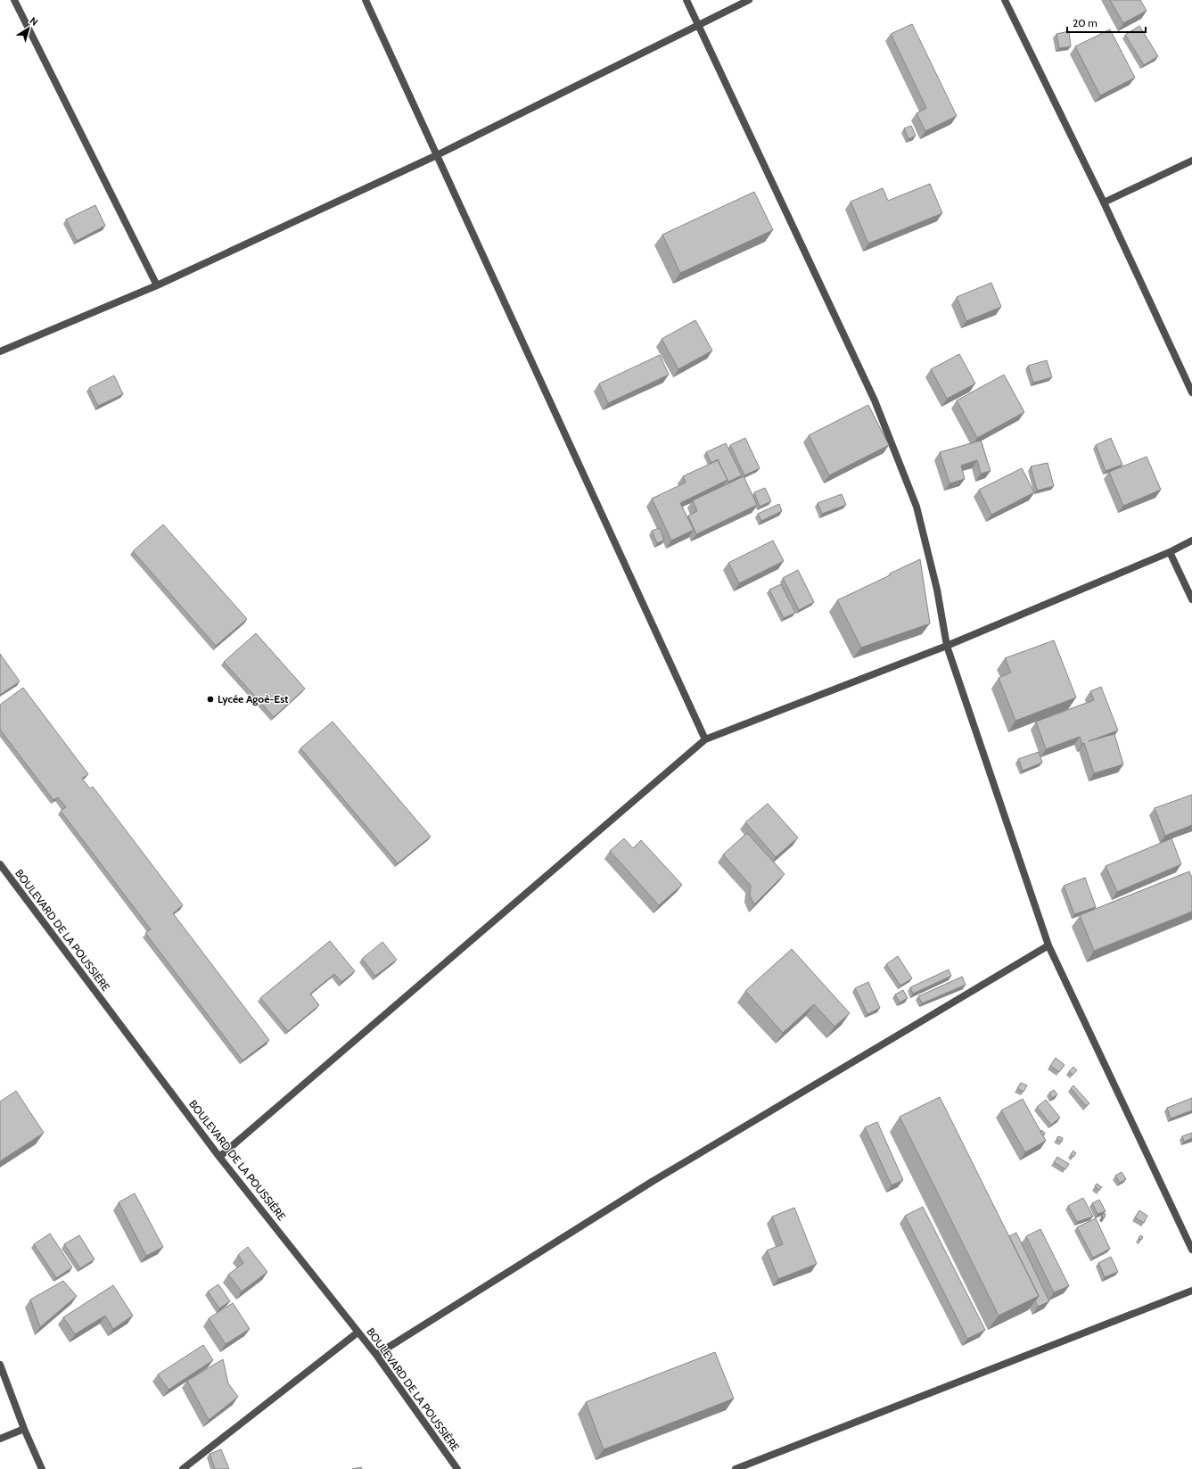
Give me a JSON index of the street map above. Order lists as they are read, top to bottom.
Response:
{
  "streets": {
    "street": ["BOULEVARD DE LA POUSSIÈRE"]
  },
  "places": ["Lycée Agoè-Est"],
  "scale_bar": "20 m",
  "north": "top right"
}
